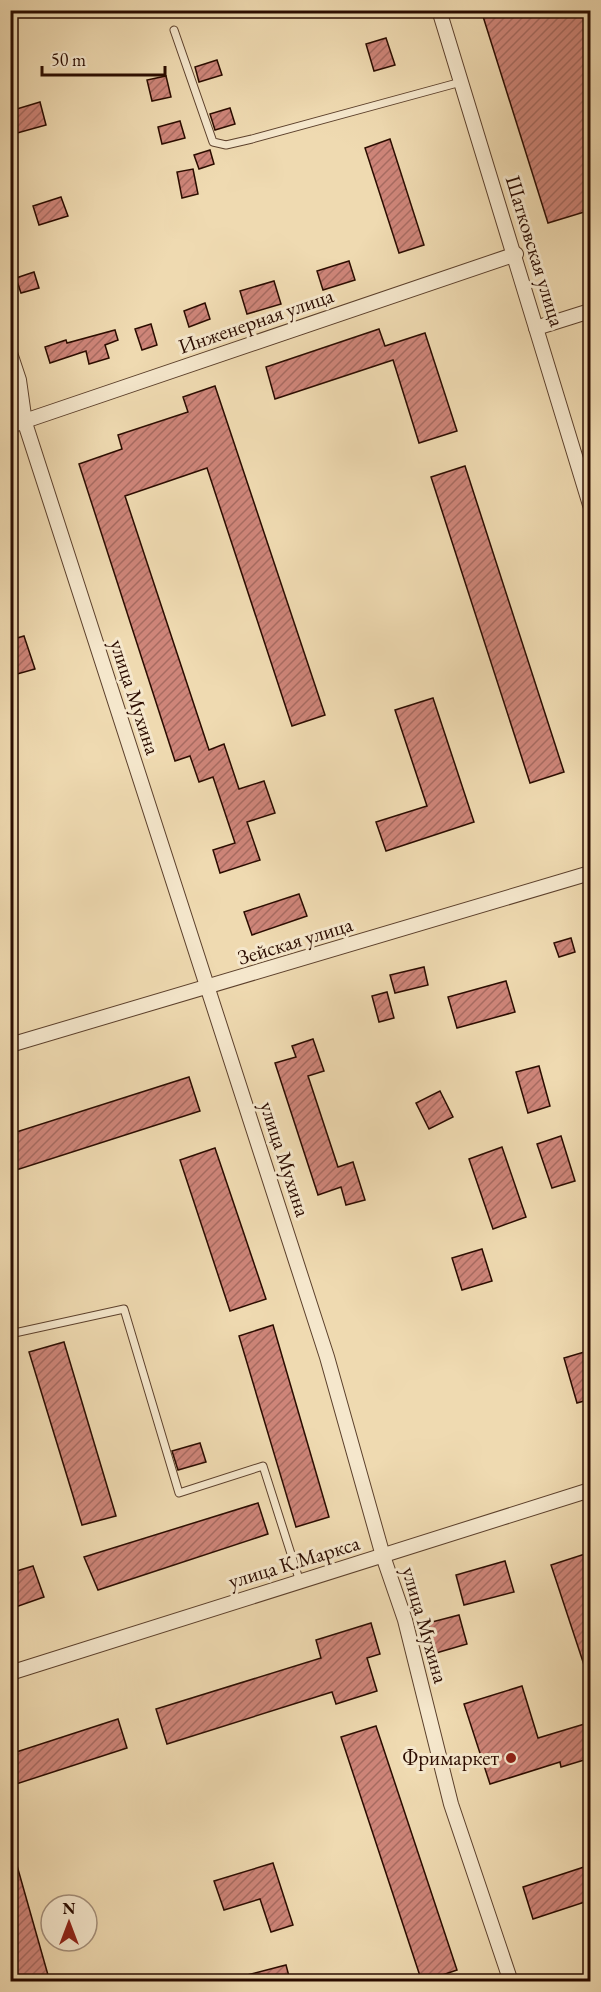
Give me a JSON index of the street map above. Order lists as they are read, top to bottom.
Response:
{
  "streets": {
    "street": [
      "Шатковская улица",
      "Инженерная улица",
      "улица Мухина",
      "Зейская улица",
      "улица К.Маркса"
    ]
  },
  "crossings": [
    ["Шатковская улица", "Инженерная улица"],
    ["Инженерная улица", "улица Мухина"],
    ["улица Мухина", "Зейская улица"],
    ["улица Мухина", "улица К.Маркса"]
  ],
  "places": ["Фримаркет"],
  "scale_bar": "50 m",
  "north": "top"
}
